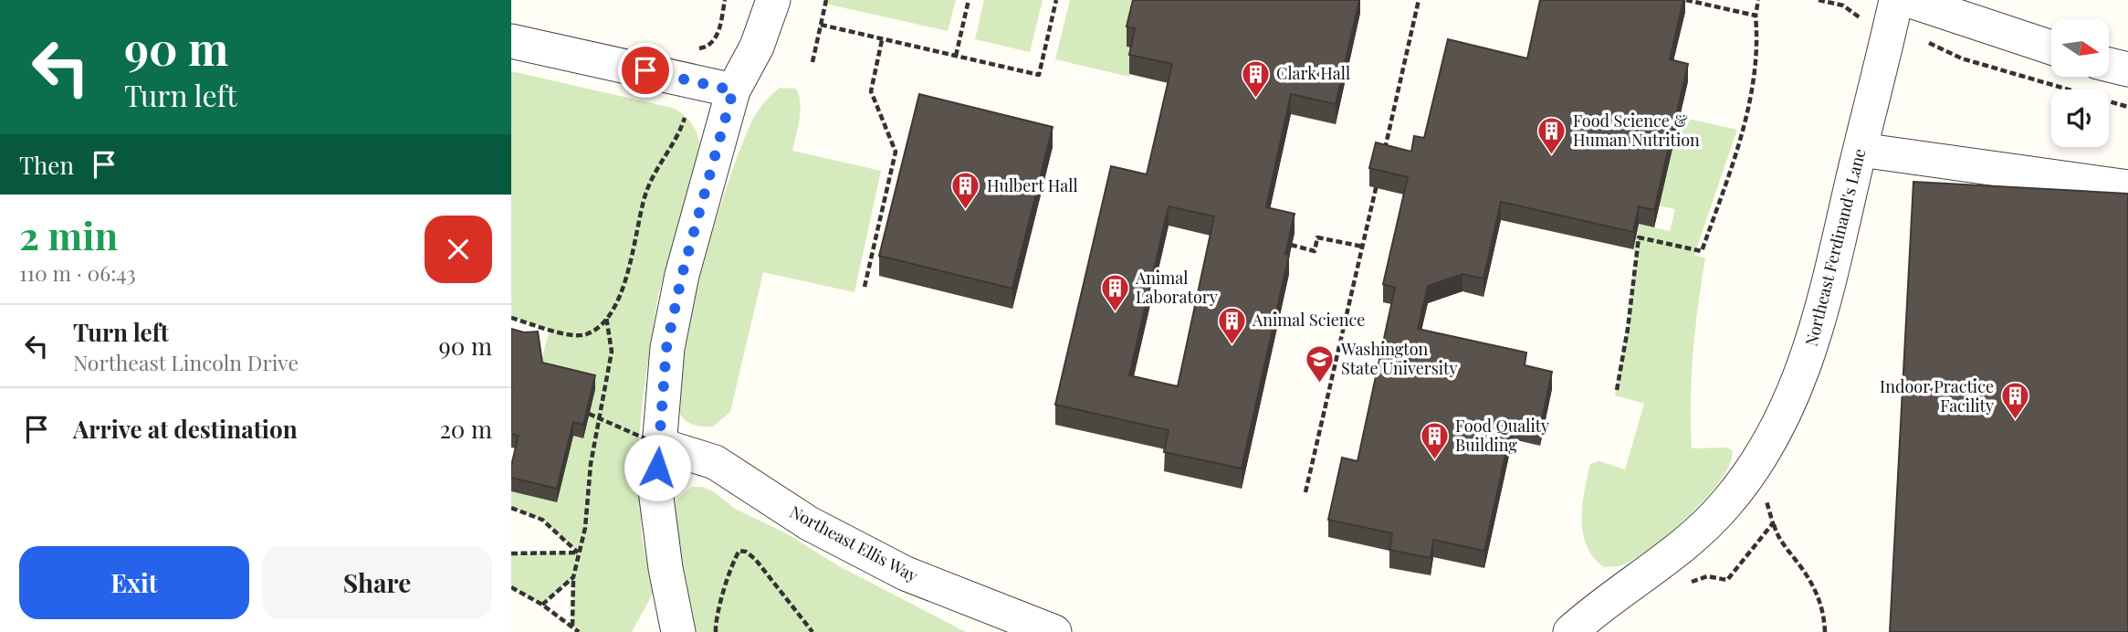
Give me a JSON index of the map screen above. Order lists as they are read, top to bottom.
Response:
{
  "streets": {
    "street": ["Northeast Ferdinand's Lane", "Northeast Ellis Way"]
  },
  "places": {
    "building": [
      "Clark Hall",
      "Food Science & Human Nutrition",
      "Hulbert Hall",
      "Animal Laboratory",
      "Animal Science",
      "Indoor Practice Facility",
      "Food Quality Building"
    ],
    "school or university": ["Washington State University"]
  },
  "north": "right",
  "page": {
    "turn": ["90 m", "Turn left"],
    "then": "Then",
    "heading": ["2 min", "110 m · 06:43"],
    "list": [
      {
        "name": "Turn left",
        "note": "Northeast Lincoln Drive",
        "value": "90 m"
      },
      {
        "name": "Arrive at destination",
        "value": "20 m"
      }
    ],
    "buttons": ["Exit", "Share"]
  }
}
